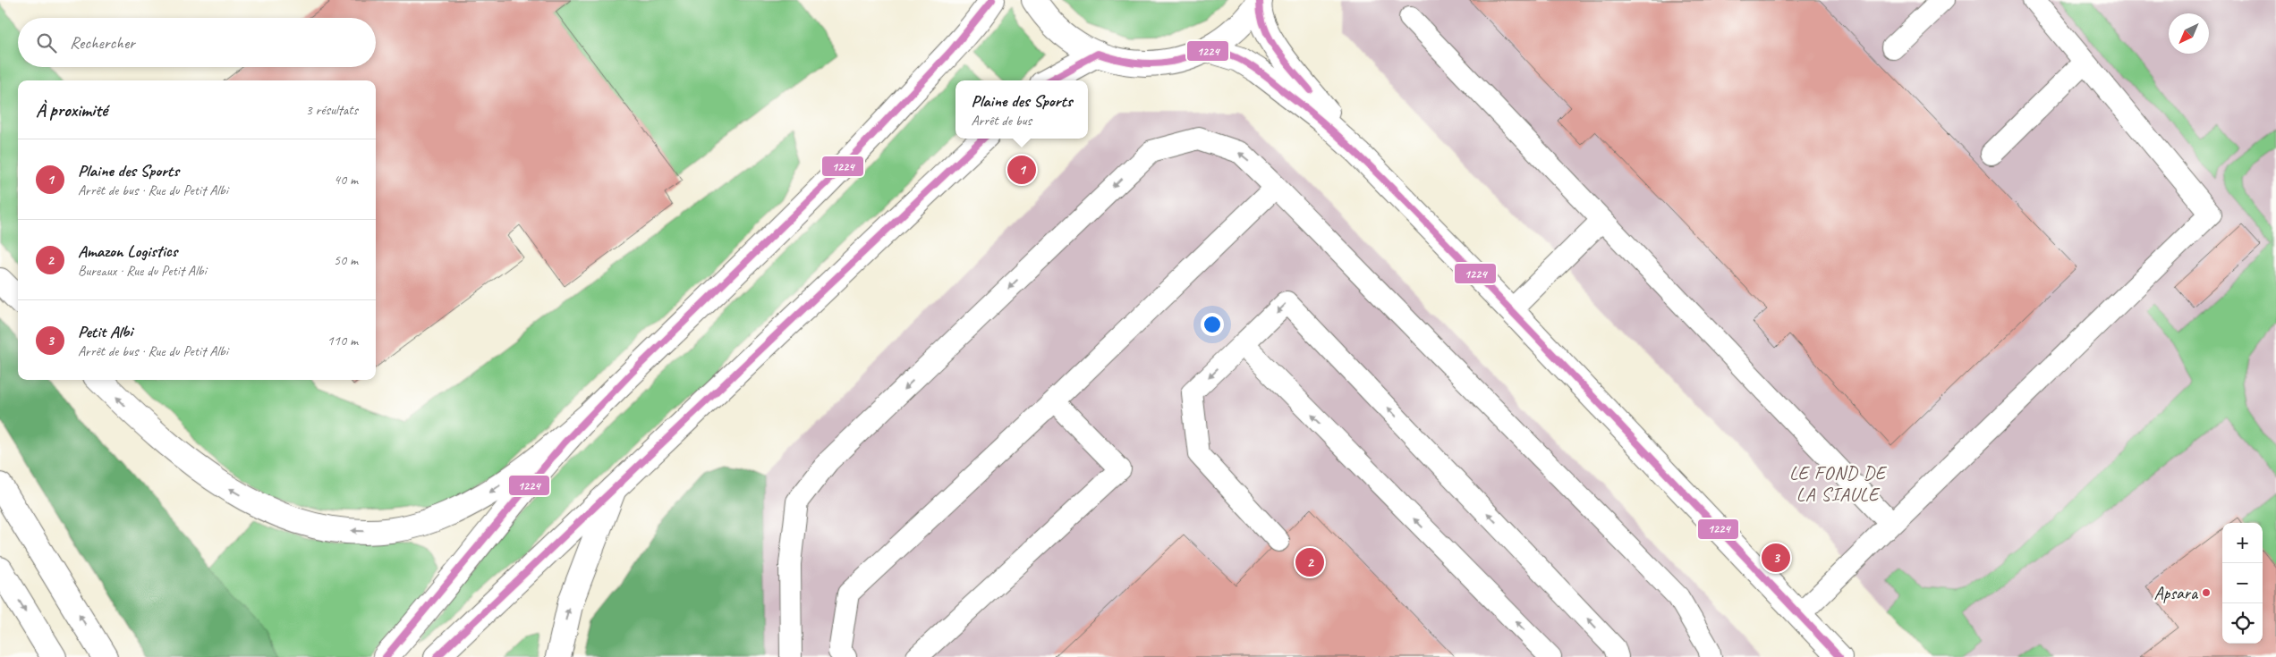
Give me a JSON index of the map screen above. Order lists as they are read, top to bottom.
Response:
{
  "districts": ["LE FOND DE LA SIAULE"],
  "places": ["Apsara"],
  "lines": ["transit line 1224"],
  "north": "bottom left",
  "page": {
    "search": "Rechercher",
    "popup": ["Plaine des Sports", "Arrêt de bus"],
    "heading": ["À proximité", "3 résultats"],
    "list": [
      {
        "mark": "1",
        "name": "Plaine des Sports",
        "note": "Arrêt de bus · Rue du Petit Albi",
        "value": "40 m"
      },
      {
        "mark": "2",
        "name": "Amazon Logistics",
        "note": "Bureaux · Rue du Petit Albi",
        "value": "50 m"
      },
      {
        "mark": "3",
        "name": "Petit Albi",
        "note": "Arrêt de bus · Rue du Petit Albi",
        "value": "110 m"
      }
    ],
    "pins": ["1", "3", "2"],
    "map_buttons": ["+", "−"]
  }
}
